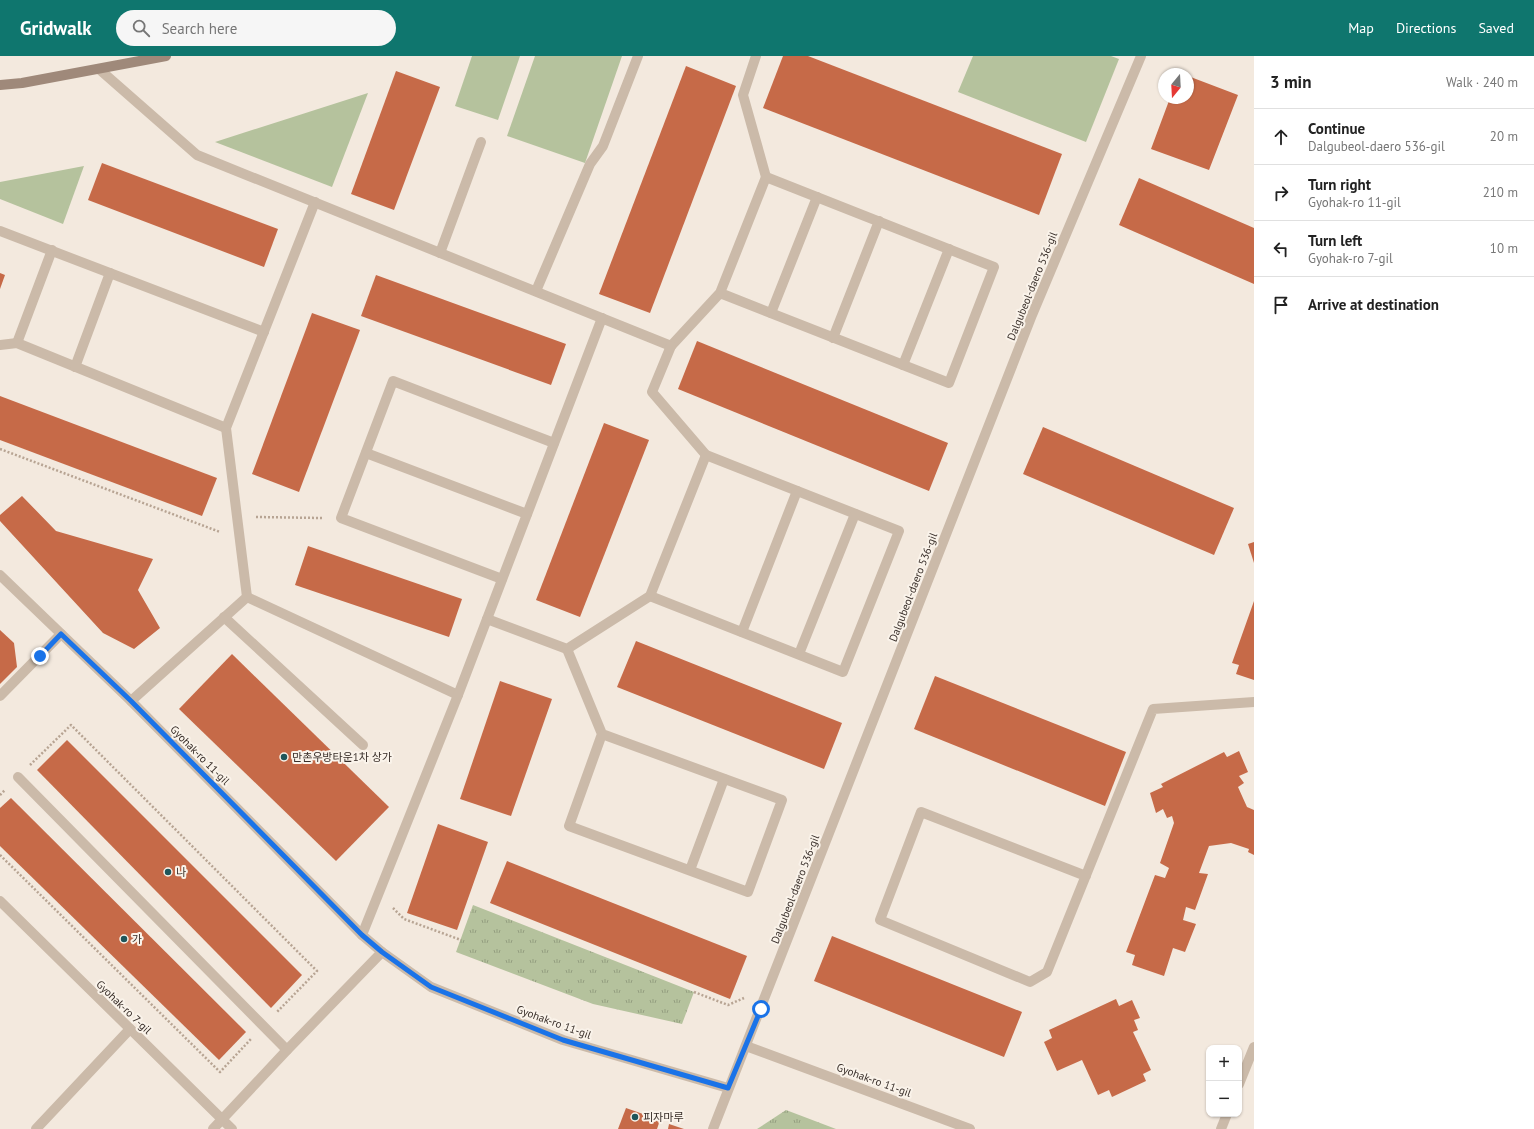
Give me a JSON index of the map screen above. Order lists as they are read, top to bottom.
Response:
{
  "streets": {
    "street": ["Dalgubeol-daero 536-gil", "Gyohak-ro 11-gil", "Gyohak-ro 7-gil"]
  },
  "crossings": [
    ["Dalgubeol-daero 536-gil", "Gyohak-ro 11-gil"]
  ],
  "places": [
    "만촌우방타운1차 상가",
    "나",
    "가",
    "피자마루"
  ],
  "north": "bottom",
  "page": {
    "header": "Gridwalk",
    "search": "Search here",
    "nav": ["Map", "Directions", "Saved"],
    "heading": ["3 min", "Walk · 240 m"],
    "list": [
      ["Continue", "Dalgubeol-daero 536-gil", "20 m"],
      ["Turn right", "Gyohak-ro 11-gil", "210 m"],
      ["Turn left", "Gyohak-ro 7-gil", "10 m"],
      "Arrive at destination"
    ],
    "map_buttons": ["+", "−"]
  }
}
